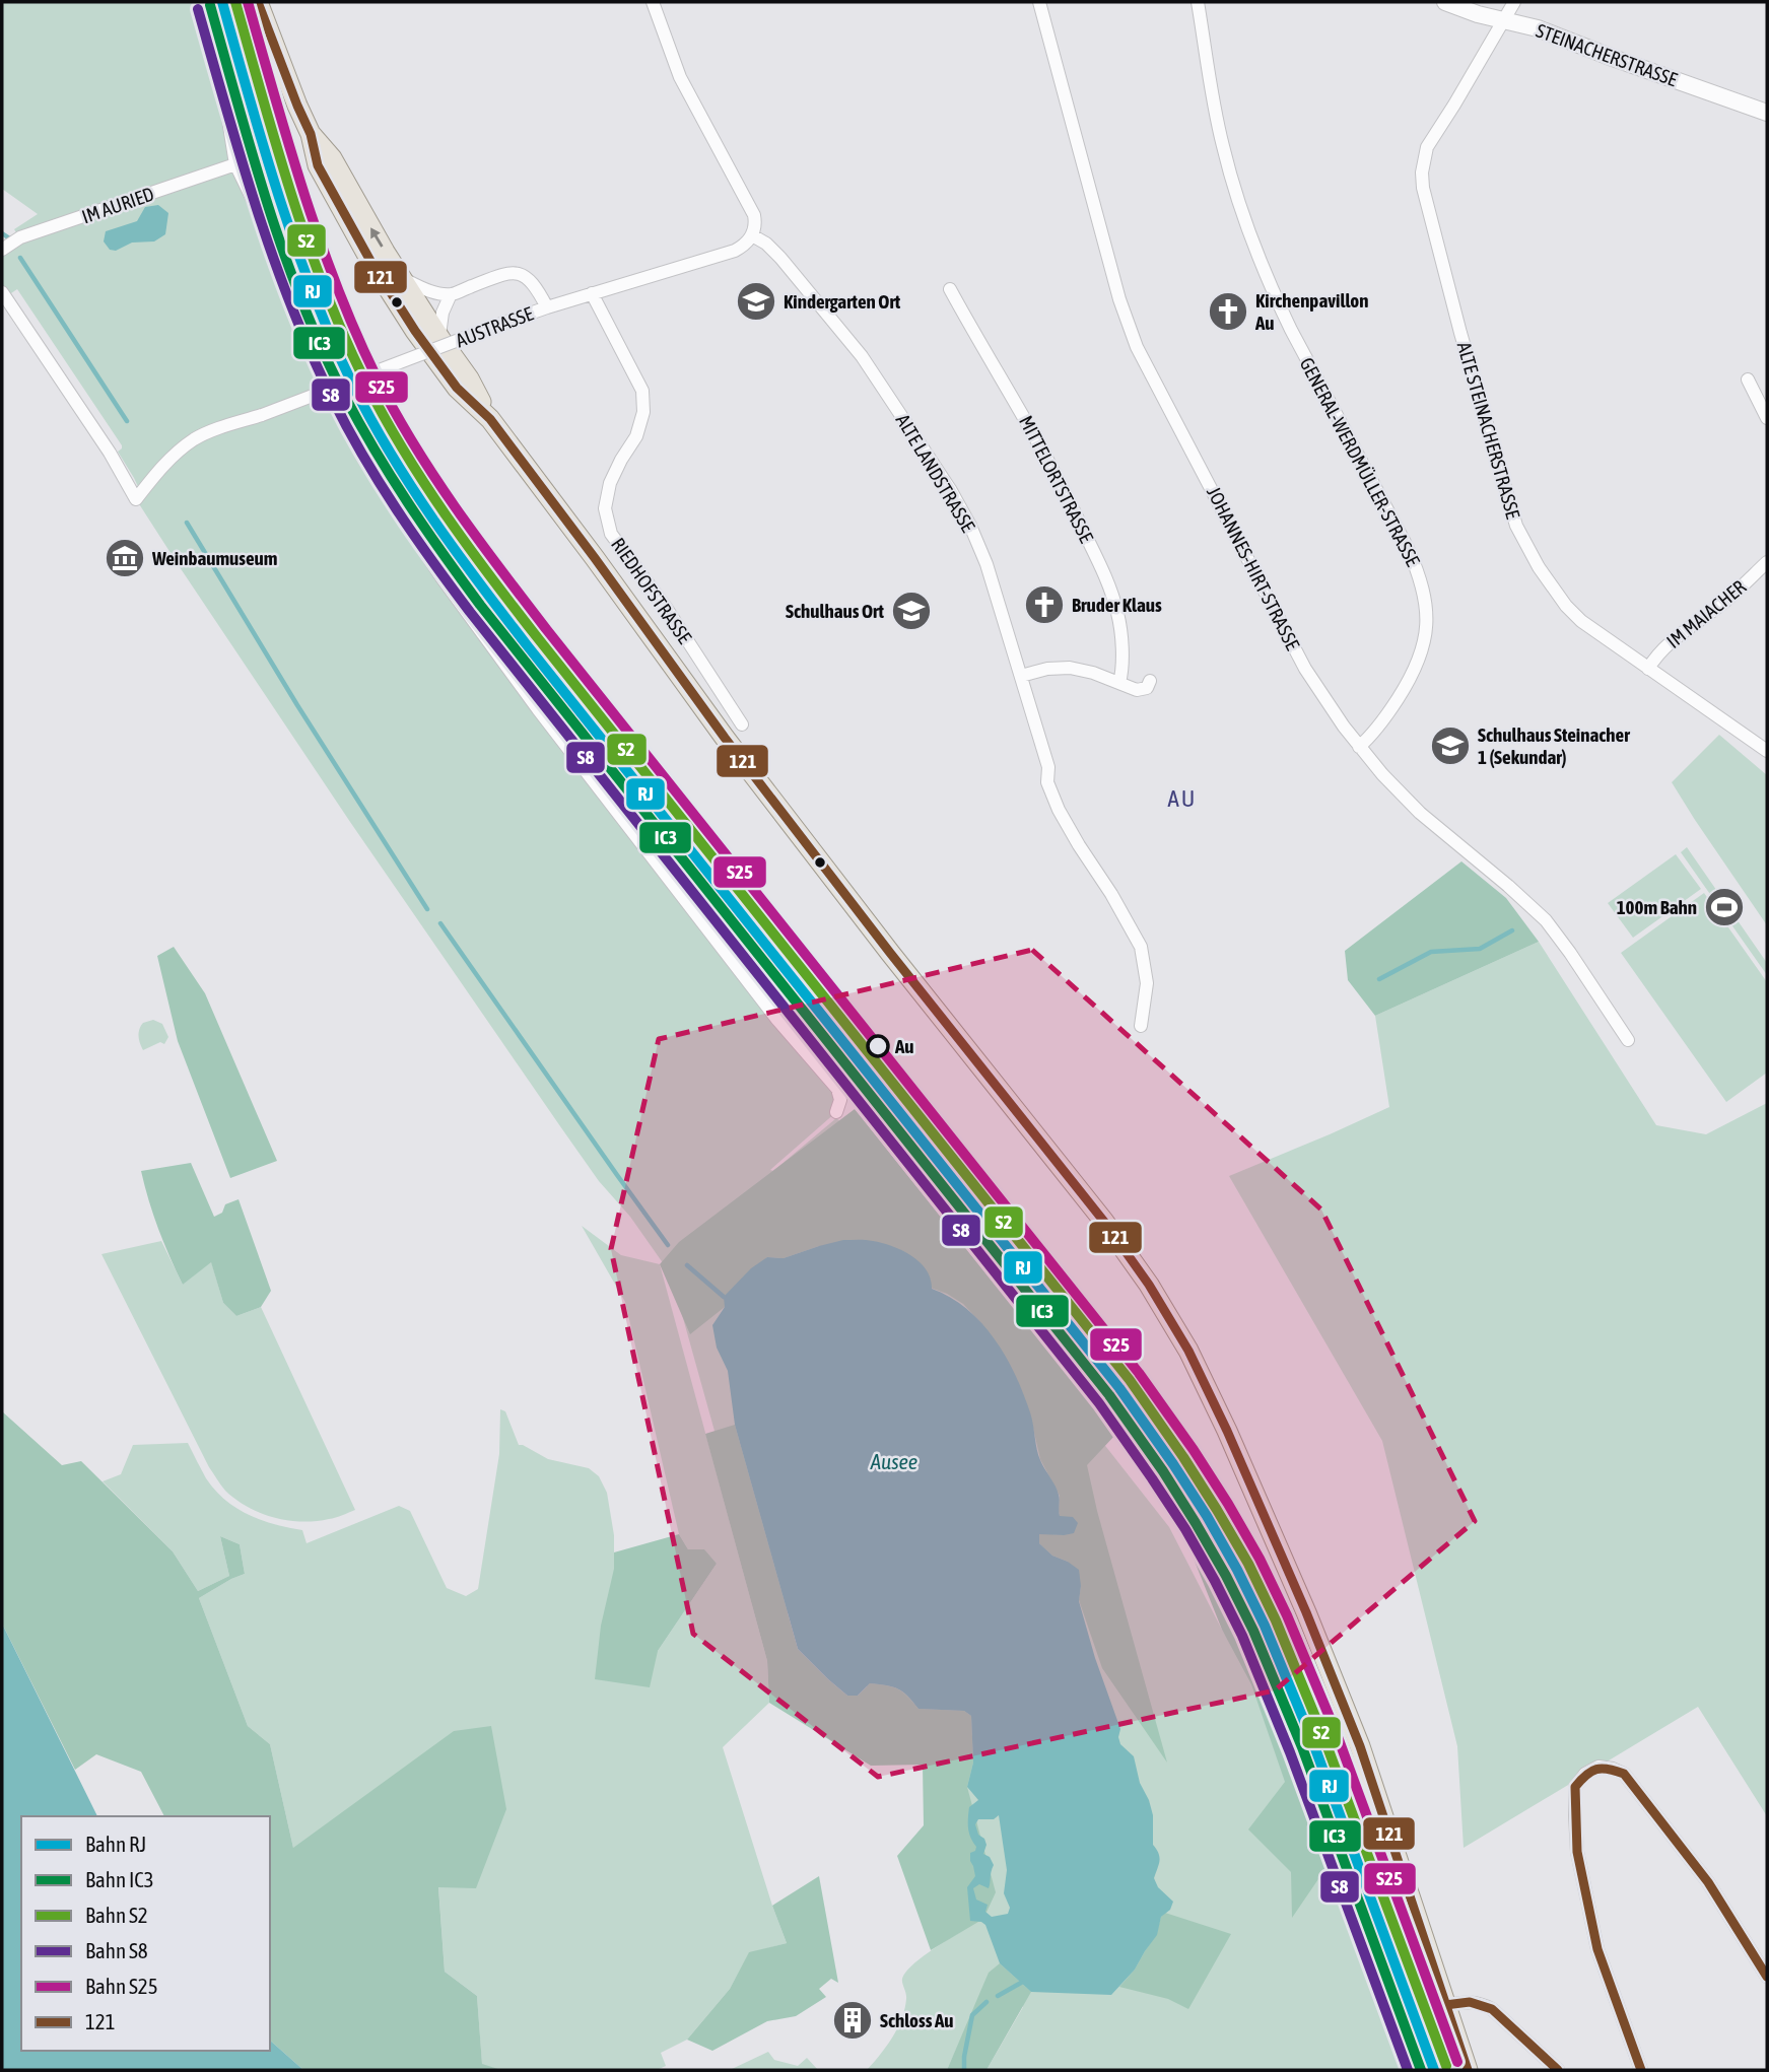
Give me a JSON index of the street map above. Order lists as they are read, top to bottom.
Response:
{
  "streets": {
    "street": [
      "STEINACHERSTRASSE",
      "IM AURIED",
      "AUSTRASSE",
      "ALTE STEINACHERSTRASSE",
      "GENERAL-WERDMÜLLER-STRASSE",
      "ALTE LANDSTRASSE",
      "MITTELORTSTRASSE",
      "JOHANNES-HIRT-STRASSE",
      "RIEDHOFSTRASSE",
      "IM MAIACHER"
    ]
  },
  "crossings": [
    ["STEINACHERSTRASSE", "ALTE STEINACHERSTRASSE"],
    ["AUSTRASSE", "ALTE LANDSTRASSE"],
    ["AUSTRASSE", "RIEDHOFSTRASSE"],
    ["ALTE STEINACHERSTRASSE", "IM MAIACHER"],
    ["GENERAL-WERDMÜLLER-STRASSE", "JOHANNES-HIRT-STRASSE"]
  ],
  "districts": ["AU"],
  "water": ["Ausee"],
  "places": {
    "school or university": ["Kindergarten Ort", "Schulhaus Ort", "Schulhaus Steinacher 1 (Sekundar)"],
    "church": ["Kirchenpavillon Au", "Bruder Klaus"],
    "museum": ["Weinbaumuseum"],
    "sports": ["100m Bahn"],
    "other": ["Au"],
    "building": ["Schloss Au"]
  },
  "lines": [
    "rail line RJ",
    "rail line S2",
    "rail line S25",
    "transit line 121",
    "rail line IC3",
    "rail line S8"
  ],
  "legend": [
    "Bahn RJ",
    "Bahn IC3",
    "Bahn S2",
    "Bahn S8",
    "Bahn S25",
    "121"
  ]
}
